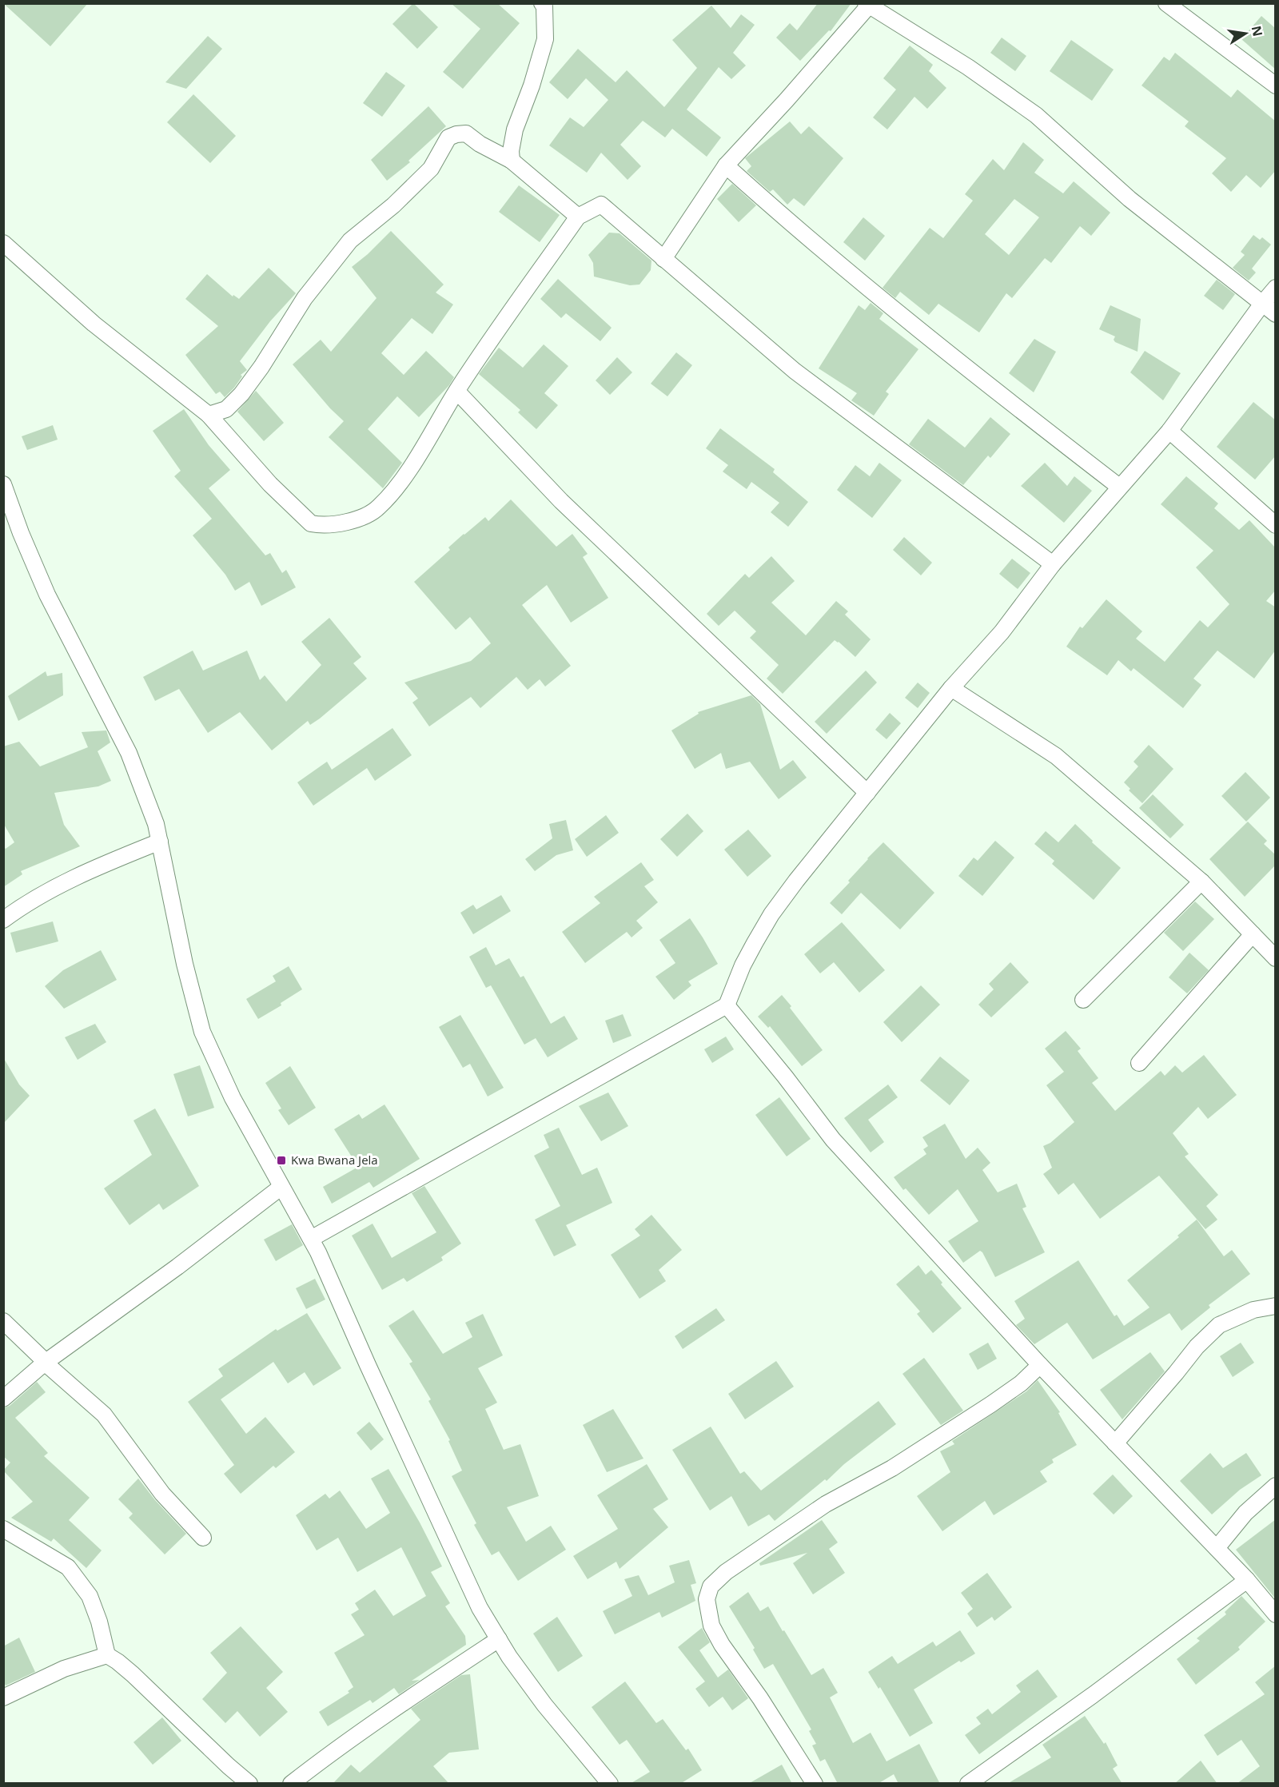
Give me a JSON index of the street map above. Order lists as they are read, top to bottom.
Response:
{
  "places": {
    "transit": ["Kwa Bwana Jela"]
  },
  "north": "right"
}
